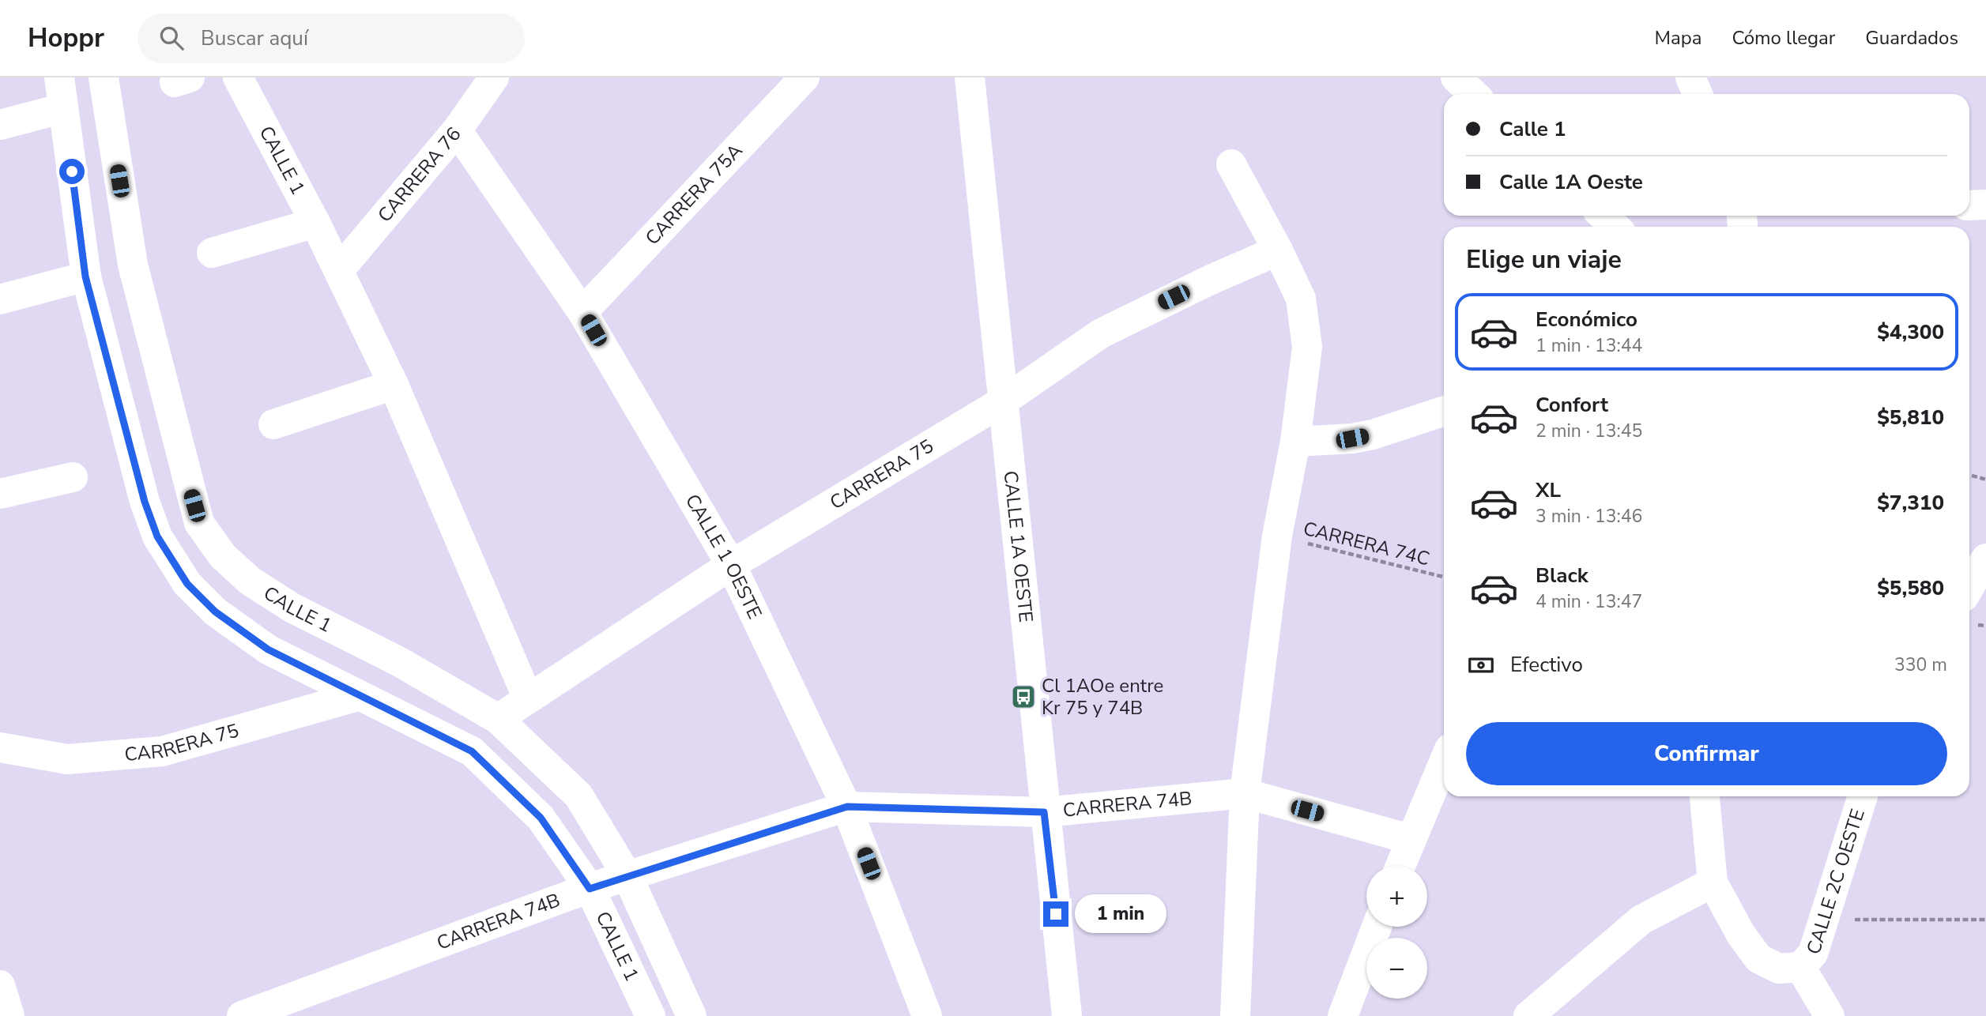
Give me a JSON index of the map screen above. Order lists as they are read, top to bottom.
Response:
{
  "streets": {
    "street": [
      "CALLE 1",
      "CARRERA 76",
      "CARRERA 75A",
      "CARRERA 75",
      "CALLE 1A OESTE",
      "CALLE 1 OESTE",
      "CARRERA 74B",
      "CALLE 2C OESTE"
    ],
    "path": ["CARRERA 74C"]
  },
  "crossings": [
    ["CALLE 1", "CARRERA 76"],
    ["CALLE 1", "CARRERA 75"],
    ["CALLE 1", "CARRERA 74B"],
    ["CARRERA 76", "CALLE 1 OESTE"],
    ["CARRERA 75A", "CALLE 1 OESTE"],
    ["CARRERA 75", "CALLE 1A OESTE"],
    ["CARRERA 75", "CALLE 1 OESTE"],
    ["CALLE 1A OESTE", "CARRERA 74B"],
    ["CALLE 1 OESTE", "CARRERA 74B"]
  ],
  "places": {
    "bus stop": ["Cl 1AOe entre Kr 75 y 74B"]
  },
  "page": {
    "header": "Hoppr",
    "search": "Buscar aquí",
    "nav": ["Mapa", "Cómo llegar", "Guardados"],
    "banner": ["Calle 1", "Calle 1A Oeste"],
    "heading": "Elige un viaje",
    "list": [
      {
        "name": "Económico",
        "note": "1 min · 13:44",
        "value": "$4,300"
      },
      {
        "name": "Confort",
        "note": "2 min · 13:45",
        "value": "$5,810"
      },
      {
        "name": "XL",
        "note": "3 min · 13:46",
        "value": "$7,310"
      },
      {
        "name": "Black",
        "note": "4 min · 13:47",
        "value": "$5,580"
      }
    ],
    "pay": ["Efectivo", "330 m"],
    "buttons": "Confirmar",
    "map_buttons": ["+", "−"],
    "bubble": "1 min"
  }
}
